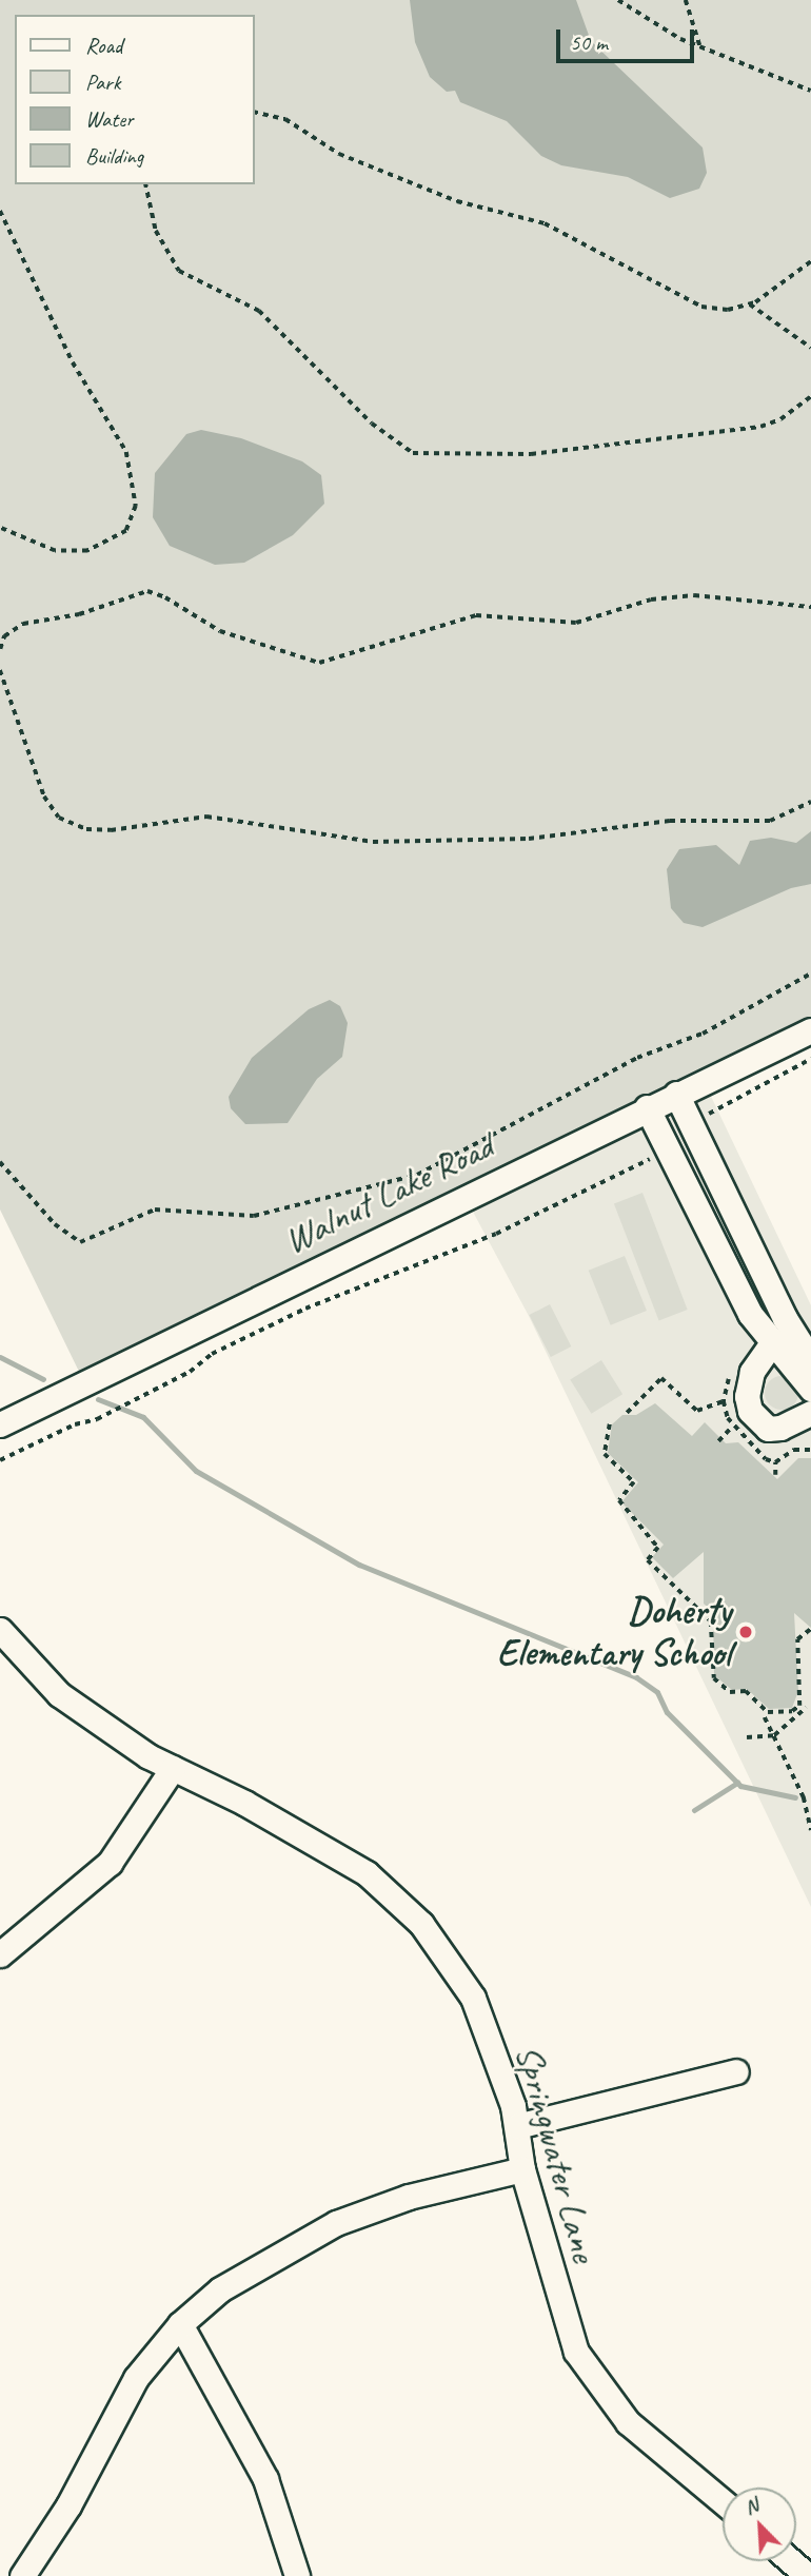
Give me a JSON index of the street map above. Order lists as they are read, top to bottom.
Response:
{
  "streets": {
    "street": ["Walnut Lake Road", "Springwater Lane"]
  },
  "places": ["Doherty Elementary School"],
  "legend": [
    "Road",
    "Park",
    "Water",
    "Building"
  ],
  "scale_bar": "50 m",
  "north": "top left"
}
